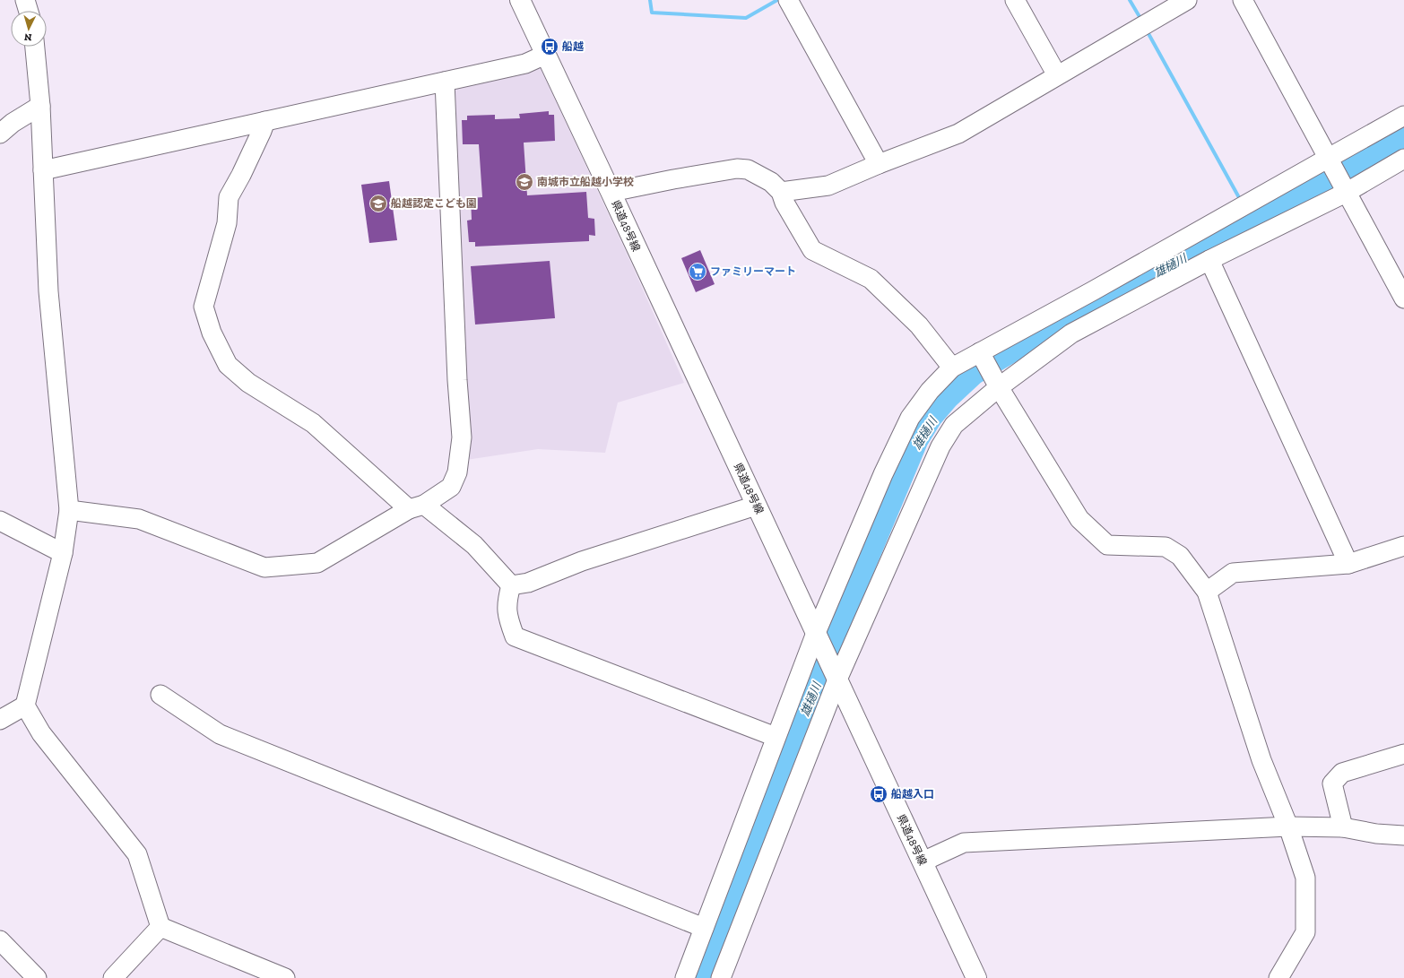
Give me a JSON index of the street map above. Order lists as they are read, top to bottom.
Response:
{
  "streets": {
    "main road": ["県道48号線"]
  },
  "water": ["雄樋川"],
  "places": {
    "bus stop": ["船越", "船越入口"],
    "school or university": ["南城市立船越小学校", "船越認定こども園"],
    "supermarket": ["ファミリーマート"]
  },
  "north": "bottom"
}
